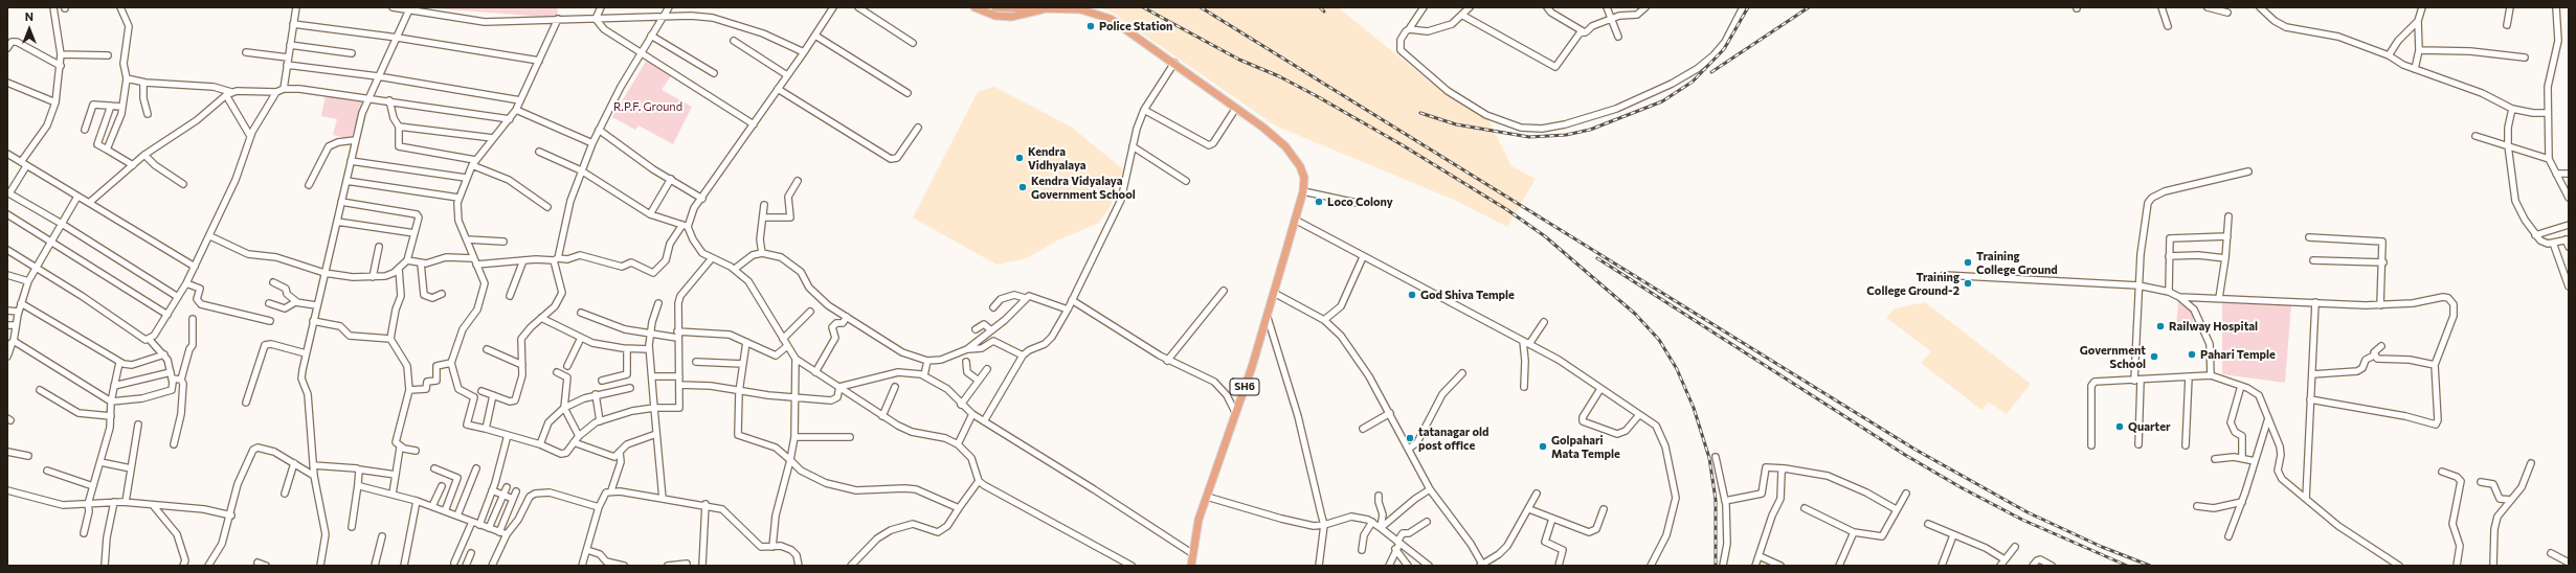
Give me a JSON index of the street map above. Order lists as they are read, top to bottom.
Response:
{
  "streets": {
    "main road": ["SH6"]
  },
  "parks": ["R.P.F. Ground"],
  "places": [
    "Police Station",
    "Kendra Vidhyalaya",
    "Kendra Vidyalaya Government School",
    "Loco Colony",
    "Training College Ground",
    "Training College Ground-2",
    "God Shiva Temple",
    "Railway Hospital",
    "Pahari Temple",
    "Government School",
    "Quarter",
    "tatanagar old post office",
    "Golpahari Mata Temple"
  ],
  "north": "top"
}
